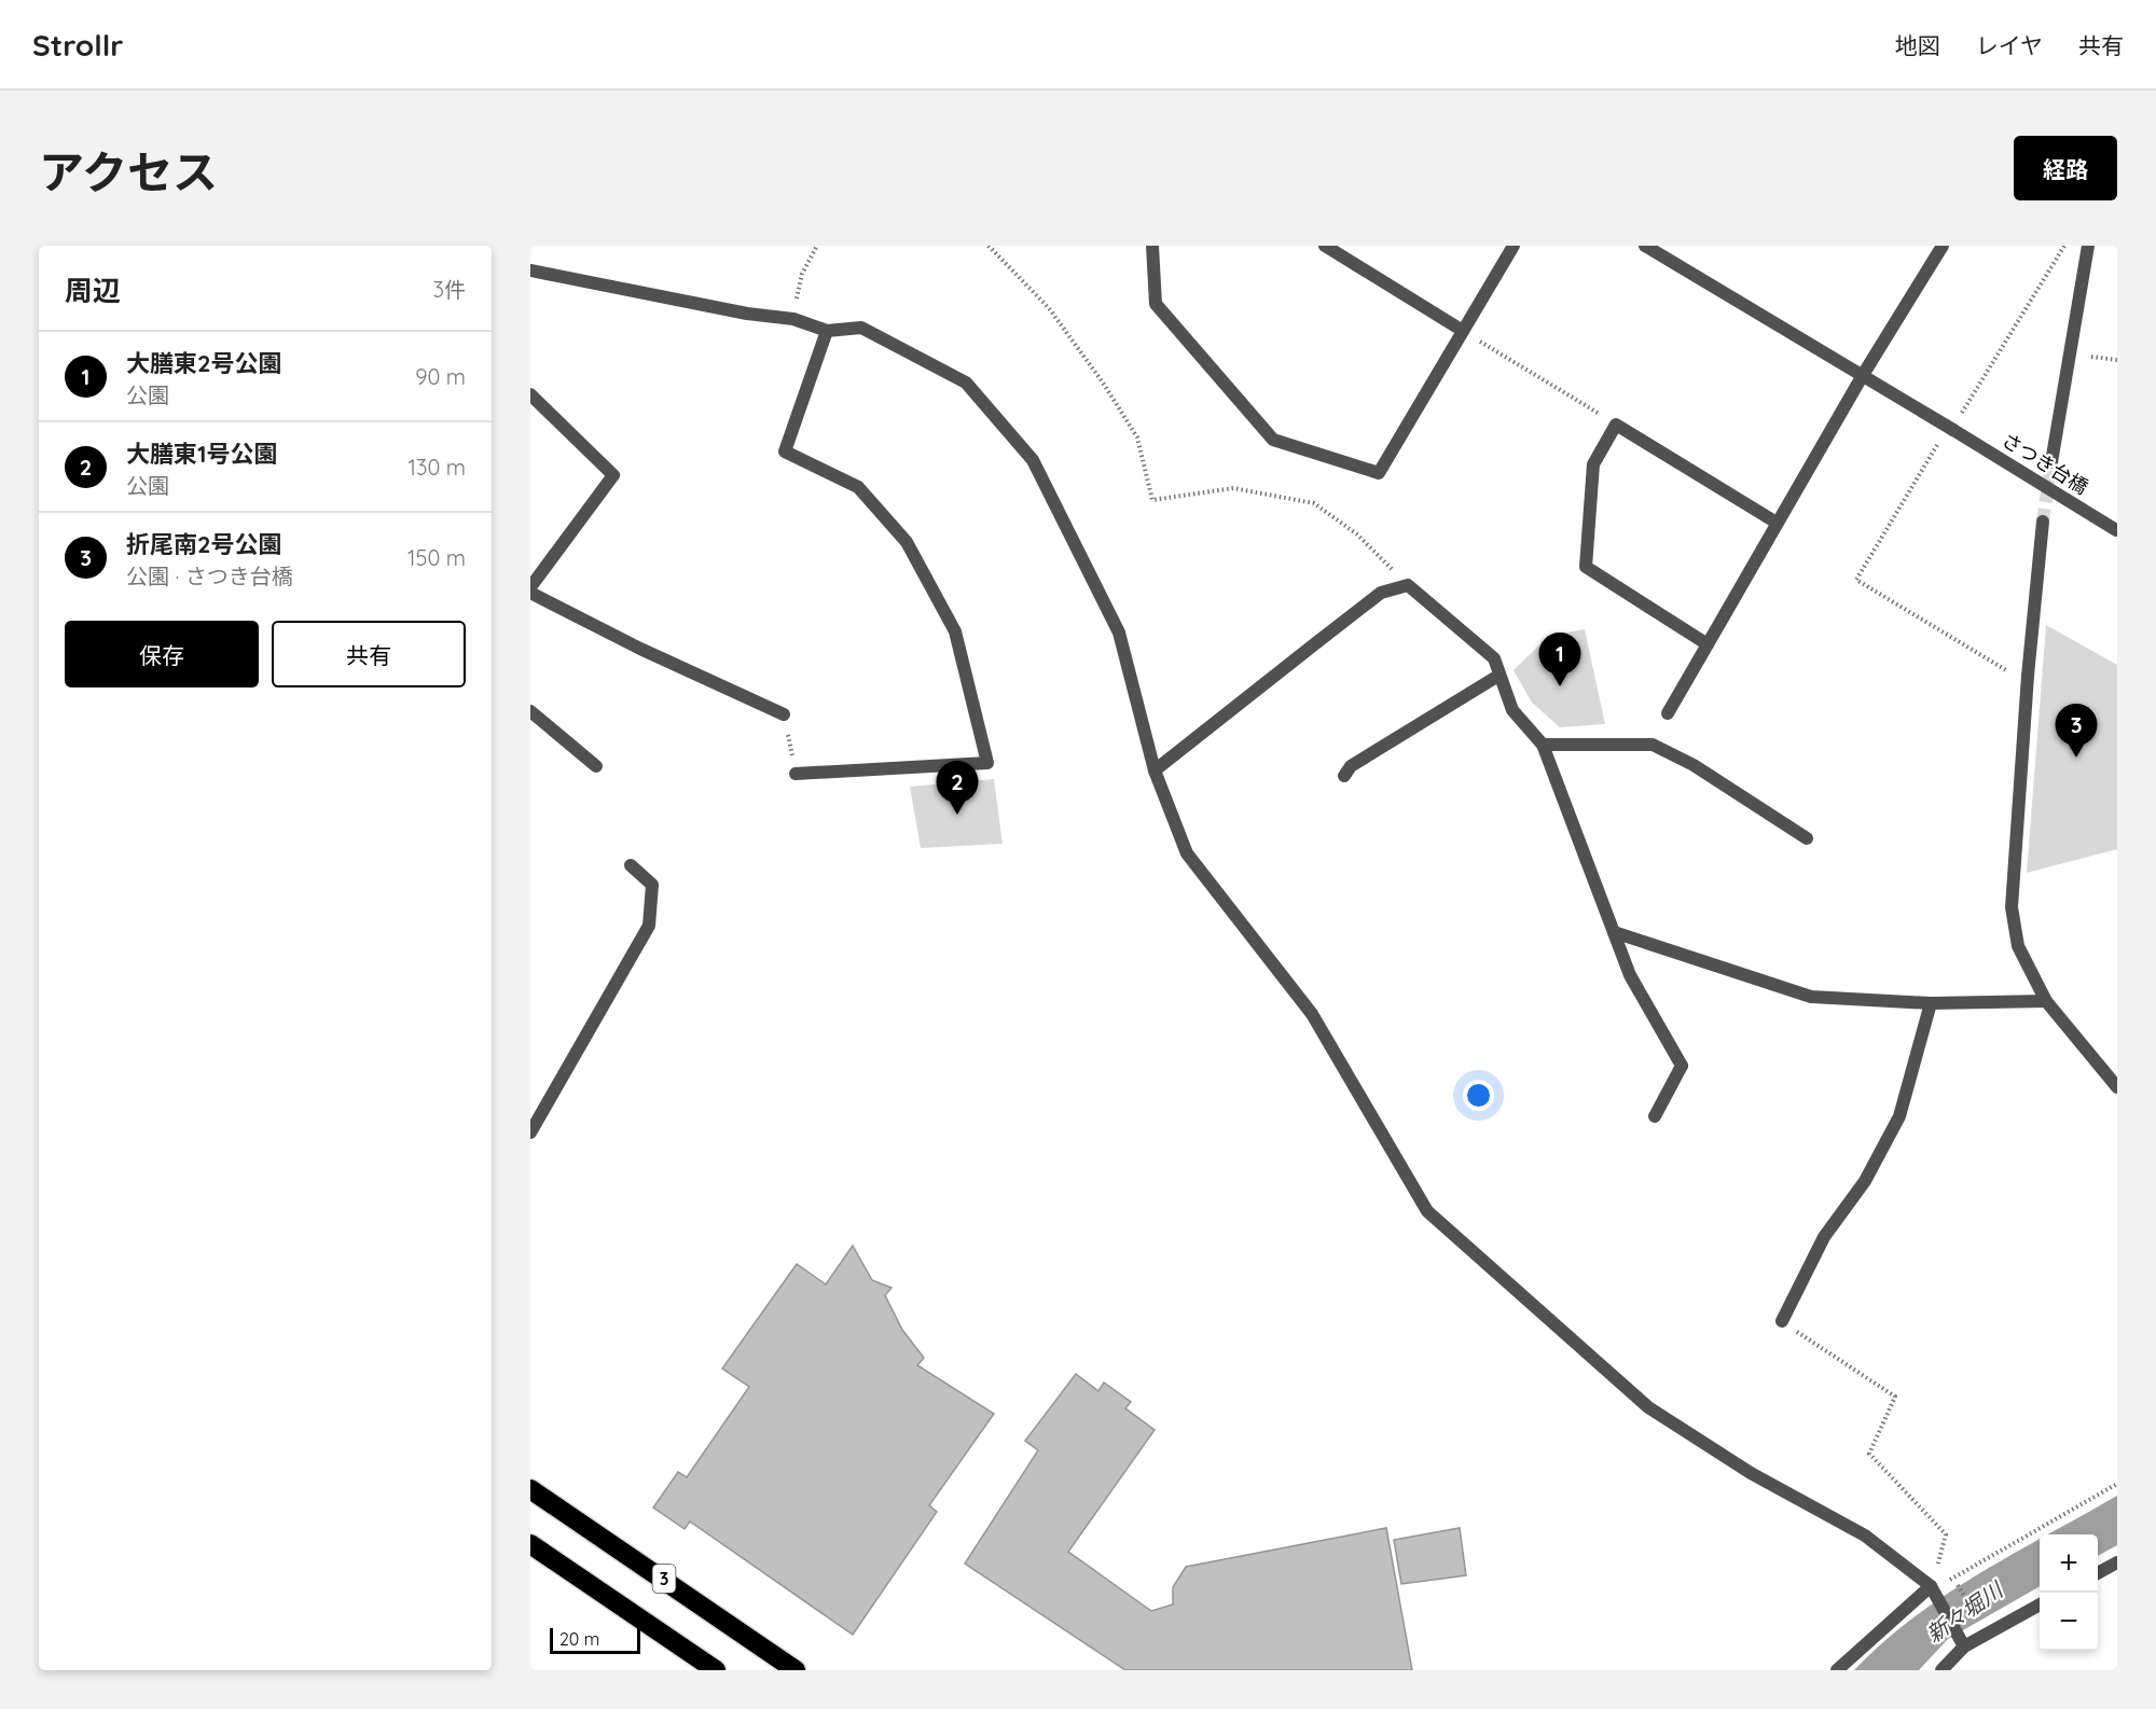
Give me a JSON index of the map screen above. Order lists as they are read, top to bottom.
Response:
{
  "streets": {
    "highway": ["3"],
    "street": ["さつき台橋"]
  },
  "water": ["新々堀川"],
  "scale_bar": "20 m",
  "page": {
    "header": "Strollr",
    "nav": ["地図", "レイヤ", "共有"],
    "title": "アクセス",
    "buttons": [
      "経路",
      ["保存", "共有"]
    ],
    "heading": ["周辺", "3件"],
    "list": [
      {
        "mark": "1",
        "name": "大膳東2号公園",
        "note": "公園",
        "value": "90 m"
      },
      {
        "mark": "2",
        "name": "大膳東1号公園",
        "note": "公園",
        "value": "130 m"
      },
      {
        "mark": "3",
        "name": "折尾南2号公園",
        "note": "公園 · さつき台橋",
        "value": "150 m"
      }
    ],
    "pins": ["1", "3", "2"],
    "map_buttons": ["+", "−"],
    "scale": "20 m"
  }
}
